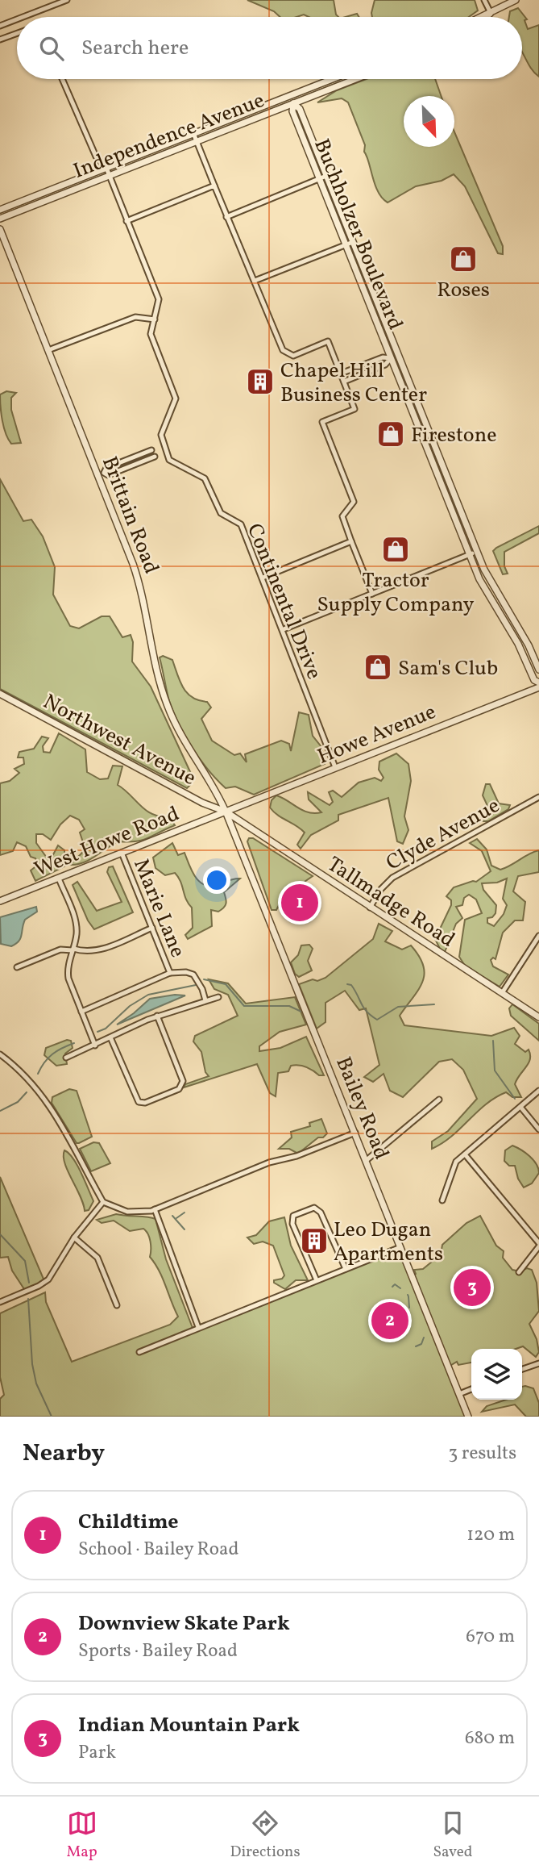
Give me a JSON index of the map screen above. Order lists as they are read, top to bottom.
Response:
{
  "streets": {
    "street": [
      "Independence Avenue",
      "Buchholzer Boulevard",
      "Brittain Road",
      "Continental Drive",
      "Howe Avenue",
      "Northwest Avenue",
      "Clyde Avenue",
      "West Howe Road",
      "Tallmadge Road",
      "Marie Lane",
      "Bailey Road"
    ]
  },
  "crossings": [
    ["Independence Avenue", "Buchholzer Boulevard"],
    ["Independence Avenue", "Continental Drive"],
    ["Brittain Road", "Howe Avenue"],
    ["Brittain Road", "Northwest Avenue"],
    ["Brittain Road", "West Howe Road"],
    ["Brittain Road", "Tallmadge Road"],
    ["Brittain Road", "Bailey Road"],
    ["Continental Drive", "Howe Avenue"],
    ["Howe Avenue", "Northwest Avenue"],
    ["Howe Avenue", "West Howe Road"],
    ["Howe Avenue", "Tallmadge Road"],
    ["Howe Avenue", "Bailey Road"],
    ["Northwest Avenue", "West Howe Road"],
    ["Northwest Avenue", "Tallmadge Road"],
    ["Northwest Avenue", "Bailey Road"],
    ["Clyde Avenue", "Tallmadge Road"],
    ["West Howe Road", "Tallmadge Road"],
    ["West Howe Road", "Marie Lane"],
    ["West Howe Road", "Bailey Road"],
    ["Tallmadge Road", "Bailey Road"]
  ],
  "places": {
    "shop": [
      "Roses",
      "Firestone",
      "Tractor Supply Company",
      "Sam's Club"
    ],
    "building": ["Chapel Hill Business Center", "Leo Dugan Apartments"]
  },
  "north": "bottom right",
  "page": {
    "search": "Search here",
    "pins": ["1", "3", "2"],
    "heading": ["Nearby", "3 results"],
    "list": [
      {
        "mark": "1",
        "name": "Childtime",
        "note": "School · Bailey Road",
        "value": "120 m"
      },
      {
        "mark": "2",
        "name": "Downview Skate Park",
        "note": "Sports · Bailey Road",
        "value": "670 m"
      },
      {
        "mark": "3",
        "name": "Indian Mountain Park",
        "note": "Park",
        "value": "680 m"
      }
    ],
    "nav": ["Map", "Directions", "Saved"]
  }
}
